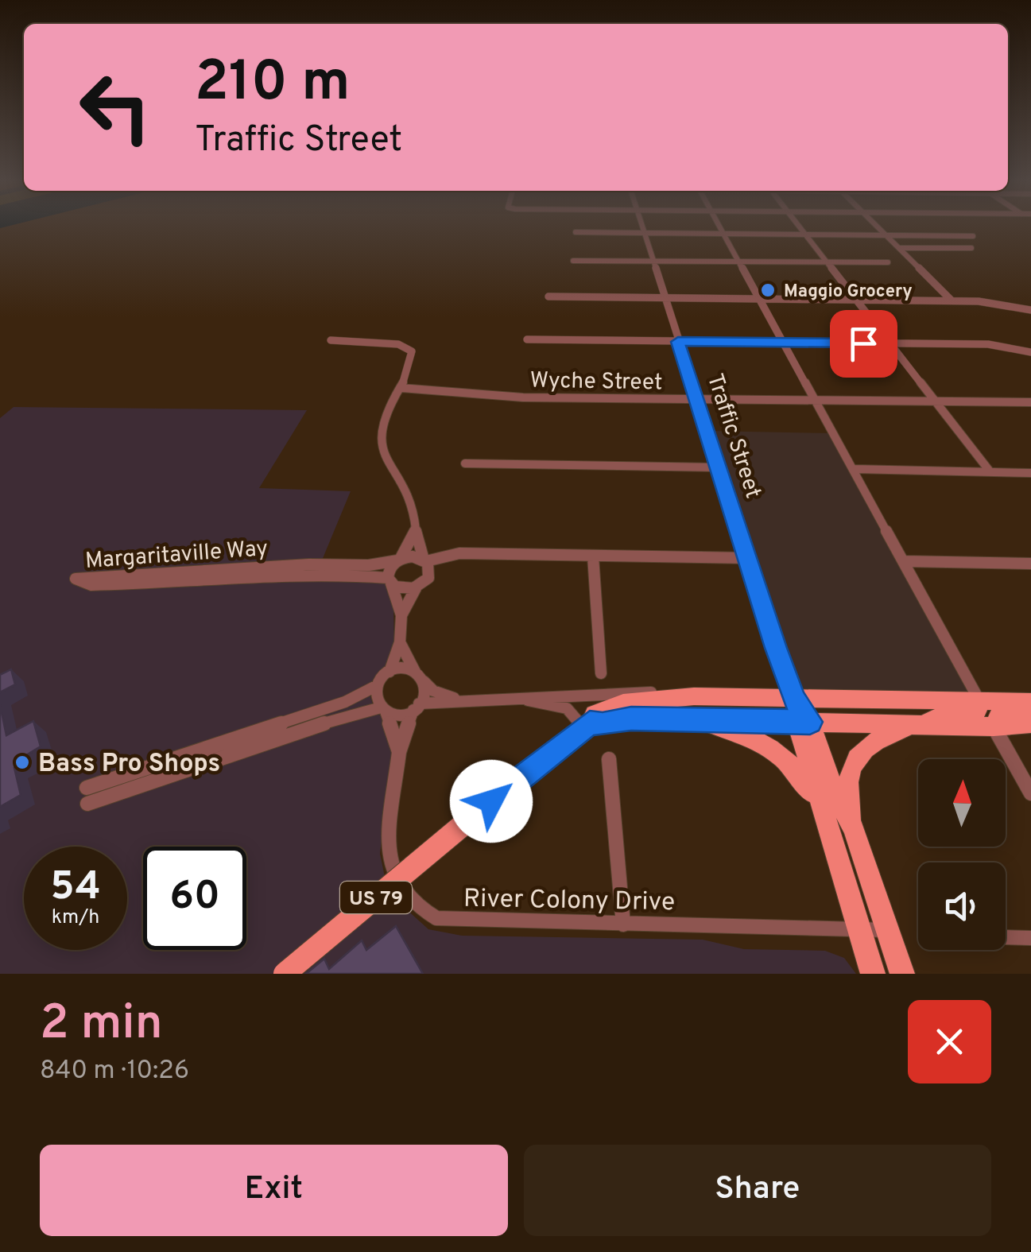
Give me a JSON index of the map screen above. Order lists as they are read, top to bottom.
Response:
{
  "streets": {
    "main road": ["Traffic Street", "US 79"],
    "street": ["Wyche Street", "Margaritaville Way", "River Colony Drive"]
  },
  "crossings": [
    ["Wyche Street", "Traffic Street"],
    ["Traffic Street", "US 79"],
    ["Traffic Street", "River Colony Drive"]
  ],
  "places": ["Maggio Grocery", "Bass Pro Shops"],
  "north": "top",
  "page": {
    "turn": ["210 m", "Traffic Street"],
    "speed": "54 km/h",
    "limit": "60",
    "heading": ["2 min", "840 m · 10:26"],
    "buttons": ["Exit", "Share"]
  }
}
